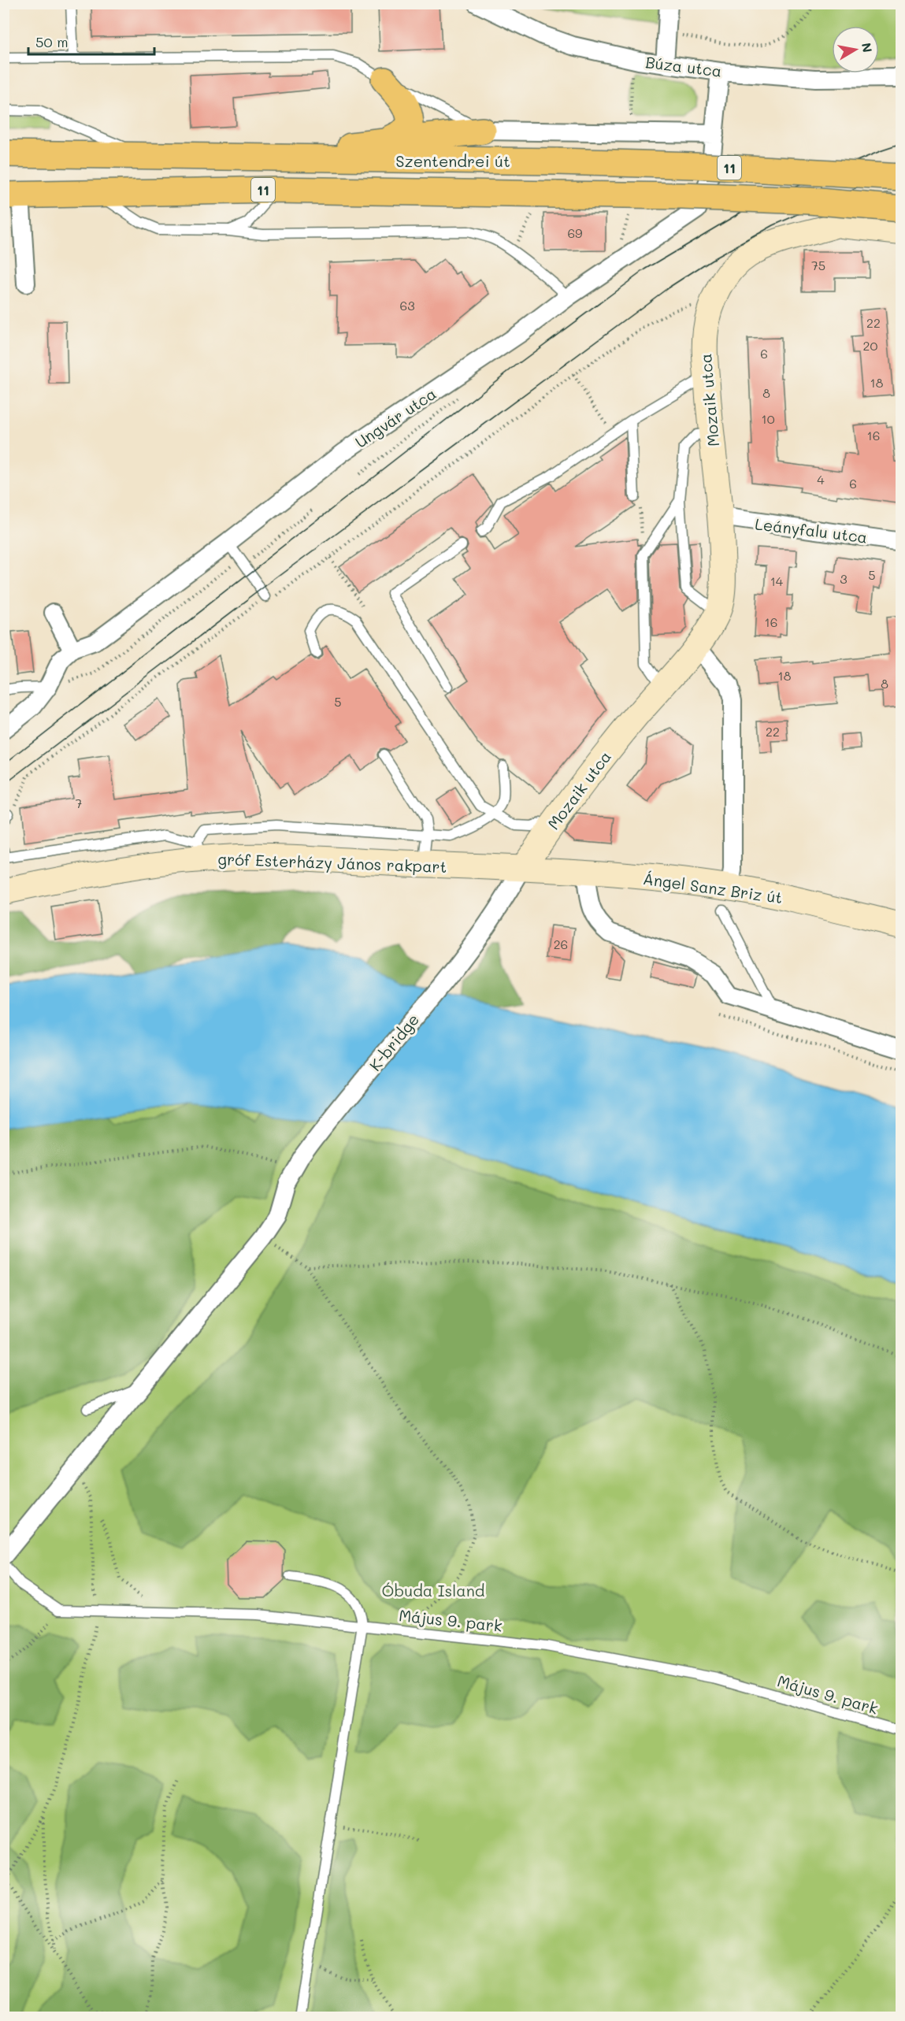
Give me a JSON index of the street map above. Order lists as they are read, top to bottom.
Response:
{
  "streets": {
    "main road": ["Szentendrei út", "11"],
    "street": [
      "Búza utca",
      "Mozaik utca",
      "Ungvár utca",
      "Leányfalu utca",
      "gróf Esterházy János rakpart",
      "Ángel Sanz Briz út",
      "K-bridge"
    ],
    "lane": ["Május 9. park"]
  },
  "crossings": [
    ["Búza utca", "Ungvár utca"],
    ["Szentendrei út", "Ungvár utca"],
    ["Mozaik utca", "Leányfalu utca"],
    ["Mozaik utca", "gróf Esterházy János rakpart"],
    ["Mozaik utca", "Ángel Sanz Briz út"],
    ["Mozaik utca", "K-bridge"],
    ["gróf Esterházy János rakpart", "Ángel Sanz Briz út"]
  ],
  "parks": ["Óbuda Island"],
  "house_numbers": [
    "69",
    "75",
    "63",
    "22",
    "20",
    "6",
    "18",
    "8",
    "10",
    "16",
    "4",
    "6",
    "5",
    "3",
    "14",
    "16",
    "18",
    "8",
    "5",
    "22",
    "7",
    "26"
  ],
  "scale_bar": "50 m",
  "north": "right"
}
